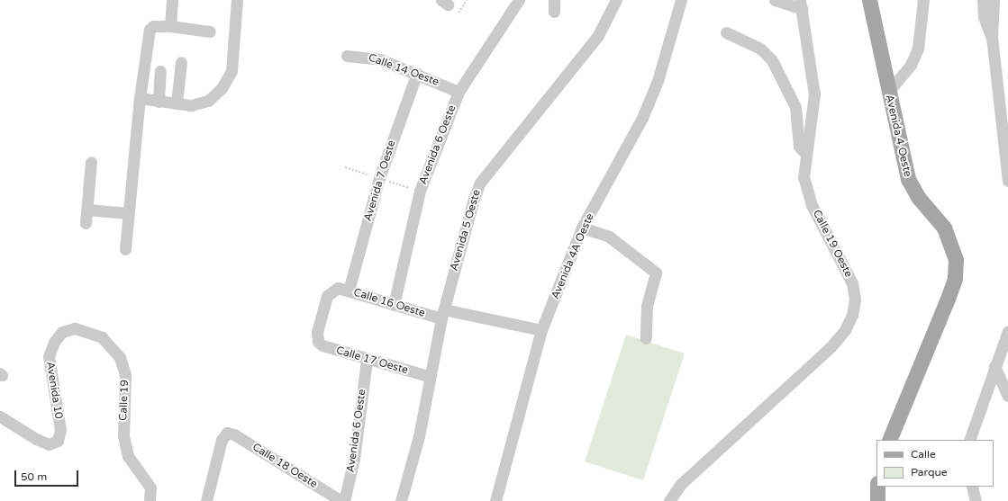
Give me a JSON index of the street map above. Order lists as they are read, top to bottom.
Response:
{
  "streets": {
    "main road": ["Avenida 4 Oeste"],
    "street": [
      "Calle 14 Oeste",
      "Avenida 6 Oeste",
      "Avenida 7 Oeste",
      "Avenida 5 Oeste",
      "Calle 19 Oeste",
      "Avenida 4A Oeste",
      "Calle 16 Oeste",
      "Calle 17 Oeste",
      "Avenida 10",
      "Calle 19",
      "Calle 18 Oeste"
    ]
  },
  "crossings": [
    ["Calle 14 Oeste", "Avenida 6 Oeste"],
    ["Calle 14 Oeste", "Avenida 7 Oeste"],
    ["Avenida 6 Oeste", "Calle 16 Oeste"],
    ["Avenida 6 Oeste", "Calle 17 Oeste"],
    ["Avenida 6 Oeste", "Calle 18 Oeste"],
    ["Avenida 7 Oeste", "Calle 16 Oeste"],
    ["Avenida 7 Oeste", "Calle 17 Oeste"],
    ["Avenida 5 Oeste", "Calle 16 Oeste"],
    ["Avenida 5 Oeste", "Calle 17 Oeste"],
    ["Avenida 4A Oeste", "Calle 16 Oeste"],
    ["Calle 16 Oeste", "Calle 17 Oeste"],
    ["Avenida 10", "Calle 19"]
  ],
  "legend": ["Calle", "Parque"],
  "scale_bar": "50 m"
}
